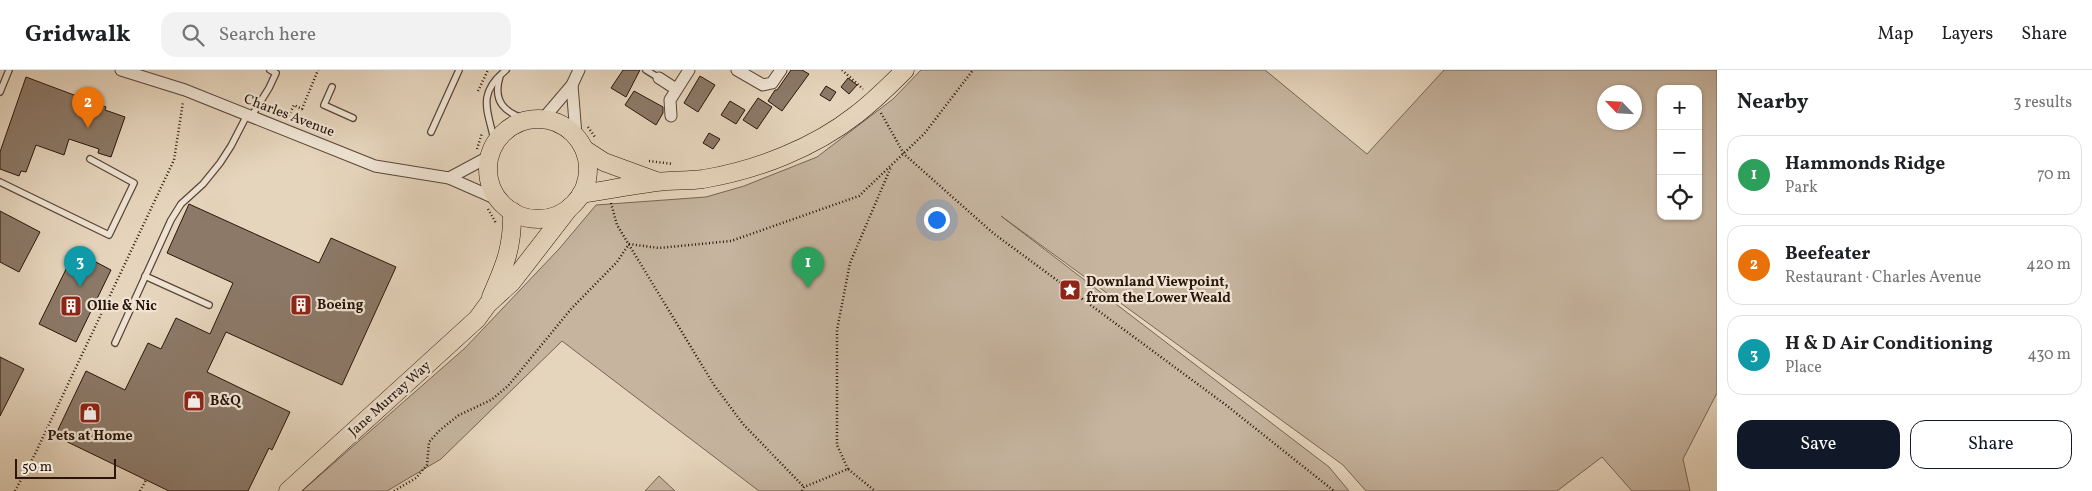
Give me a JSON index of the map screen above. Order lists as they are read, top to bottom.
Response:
{
  "streets": {
    "main road": ["Jane Murray Way"],
    "street": ["Charles Avenue"]
  },
  "crossings": [
    ["Charles Avenue", "Jane Murray Way"]
  ],
  "places": {
    "place": ["Downland Viewpoint, from the Lower Weald"],
    "building": ["Boeing", "Ollie & Nic"],
    "shop": ["B&Q", "Pets at Home"]
  },
  "scale_bar": "50 m",
  "north": "top left",
  "page": {
    "header": "Gridwalk",
    "search": "Search here",
    "nav": ["Map", "Layers", "Share"],
    "heading": ["Nearby", "3 results"],
    "map_buttons": ["+", "−"],
    "pins": ["2", "3", "1"],
    "list": [
      {
        "mark": "1",
        "name": "Hammonds Ridge",
        "note": "Park",
        "value": "70 m"
      },
      {
        "mark": "2",
        "name": "Beefeater",
        "note": "Restaurant · Charles Avenue",
        "value": "420 m"
      },
      {
        "mark": "3",
        "name": "H & D Air Conditioning",
        "note": "Place",
        "value": "430 m"
      }
    ],
    "buttons": ["Save", "Share"],
    "scale": "50 m"
  }
}
